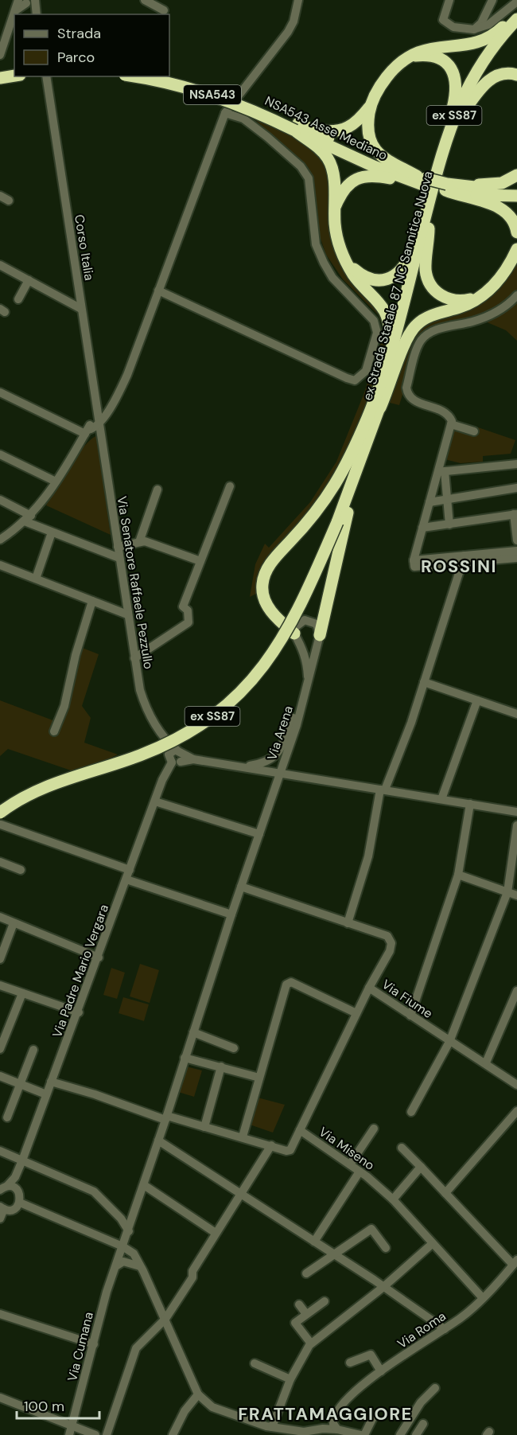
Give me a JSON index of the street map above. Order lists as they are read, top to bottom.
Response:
{
  "streets": {
    "highway": [
      "NSA543",
      "ex SS87",
      "NSA543 Asse Mediano",
      "ex Strada Statale 87 NC Sannitica Nuova"
    ],
    "street": [
      "Corso Italia",
      "Via Senatore Raffaele Pezzullo",
      "Via Arena",
      "Via Padre Mario Vergara",
      "Via Fiume",
      "Via Miseno",
      "Via Roma",
      "Via Cumana"
    ]
  },
  "crossings": [
    ["Corso Italia", "Via Senatore Raffaele Pezzullo"],
    ["Via Senatore Raffaele Pezzullo", "Via Padre Mario Vergara"],
    ["Via Arena", "Via Cumana"],
    ["Via Padre Mario Vergara", "Via Miseno"],
    ["Via Fiume", "Via Miseno"],
    ["Via Miseno", "Via Roma"],
    ["Via Miseno", "Via Cumana"]
  ],
  "districts": ["ROSSINI", "FRATTAMAGGIORE"],
  "legend": ["Strada", "Parco"],
  "scale_bar": "100 m"
}
